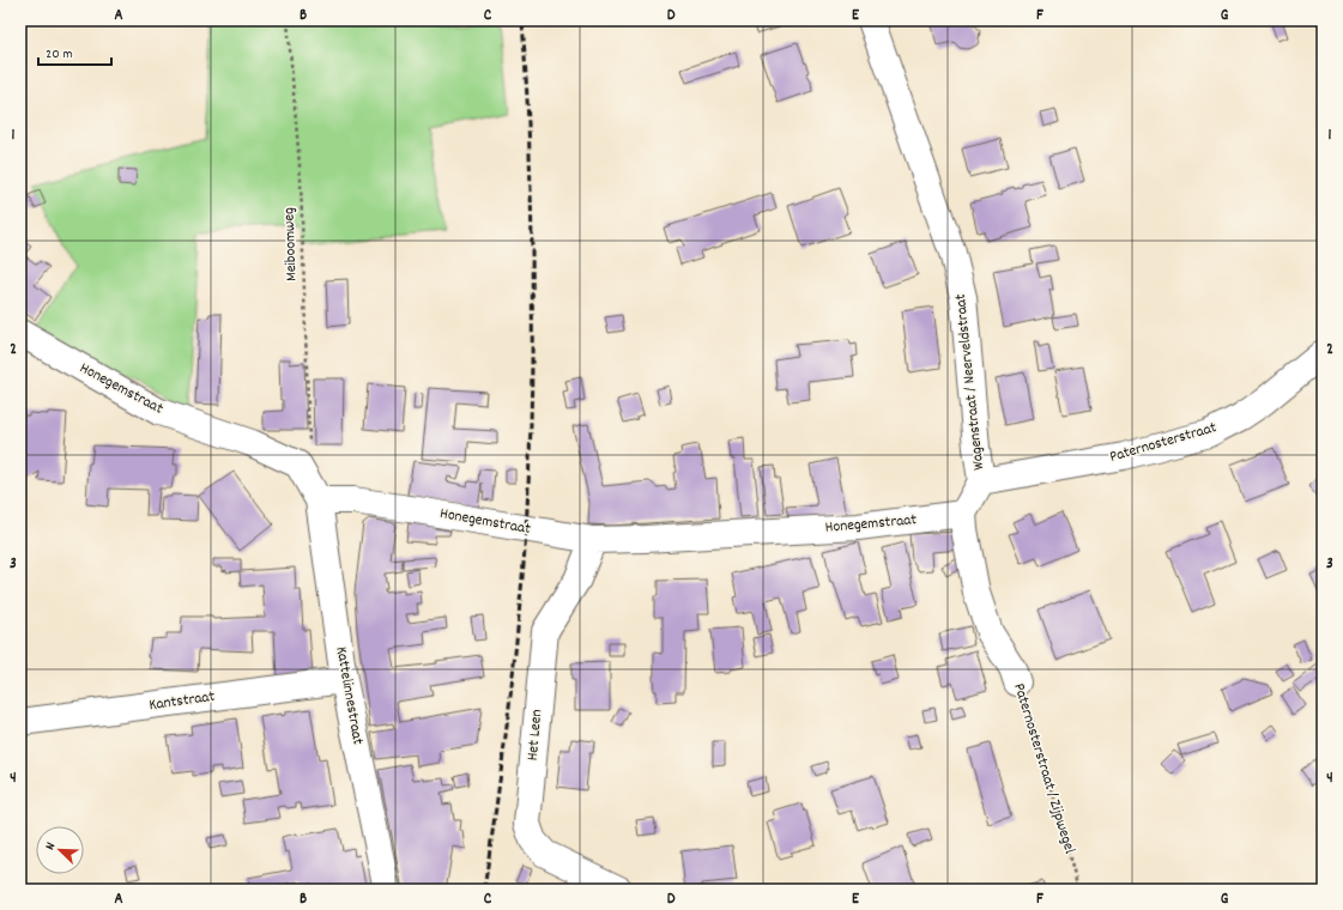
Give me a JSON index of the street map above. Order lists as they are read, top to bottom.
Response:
{
  "streets": {
    "street": [
      "Wagenstraat / Neerveldstraat",
      "Honegemstraat",
      "Paternosterstraat",
      "Kattelinnestraat",
      "Kantstraat",
      "Het Leen",
      "Paternosterstraat / Zijpwegel"
    ],
    "path": ["Meiboomweg"]
  },
  "crossings": [
    ["Meiboomweg", "Honegemstraat"],
    ["Wagenstraat / Neerveldstraat", "Paternosterstraat"],
    ["Honegemstraat", "Kattelinnestraat"],
    ["Honegemstraat", "Het Leen"],
    ["Honegemstraat", "Paternosterstraat / Zijpwegel"],
    ["Kattelinnestraat", "Kantstraat"]
  ],
  "scale_bar": "20 m",
  "north": "top left",
  "grid": {
    "columns": [
      "A",
      "B",
      "C",
      "D",
      "E",
      "F",
      "G"
    ],
    "rows": [
      "1",
      "2",
      "3",
      "4"
    ]
  }
}
